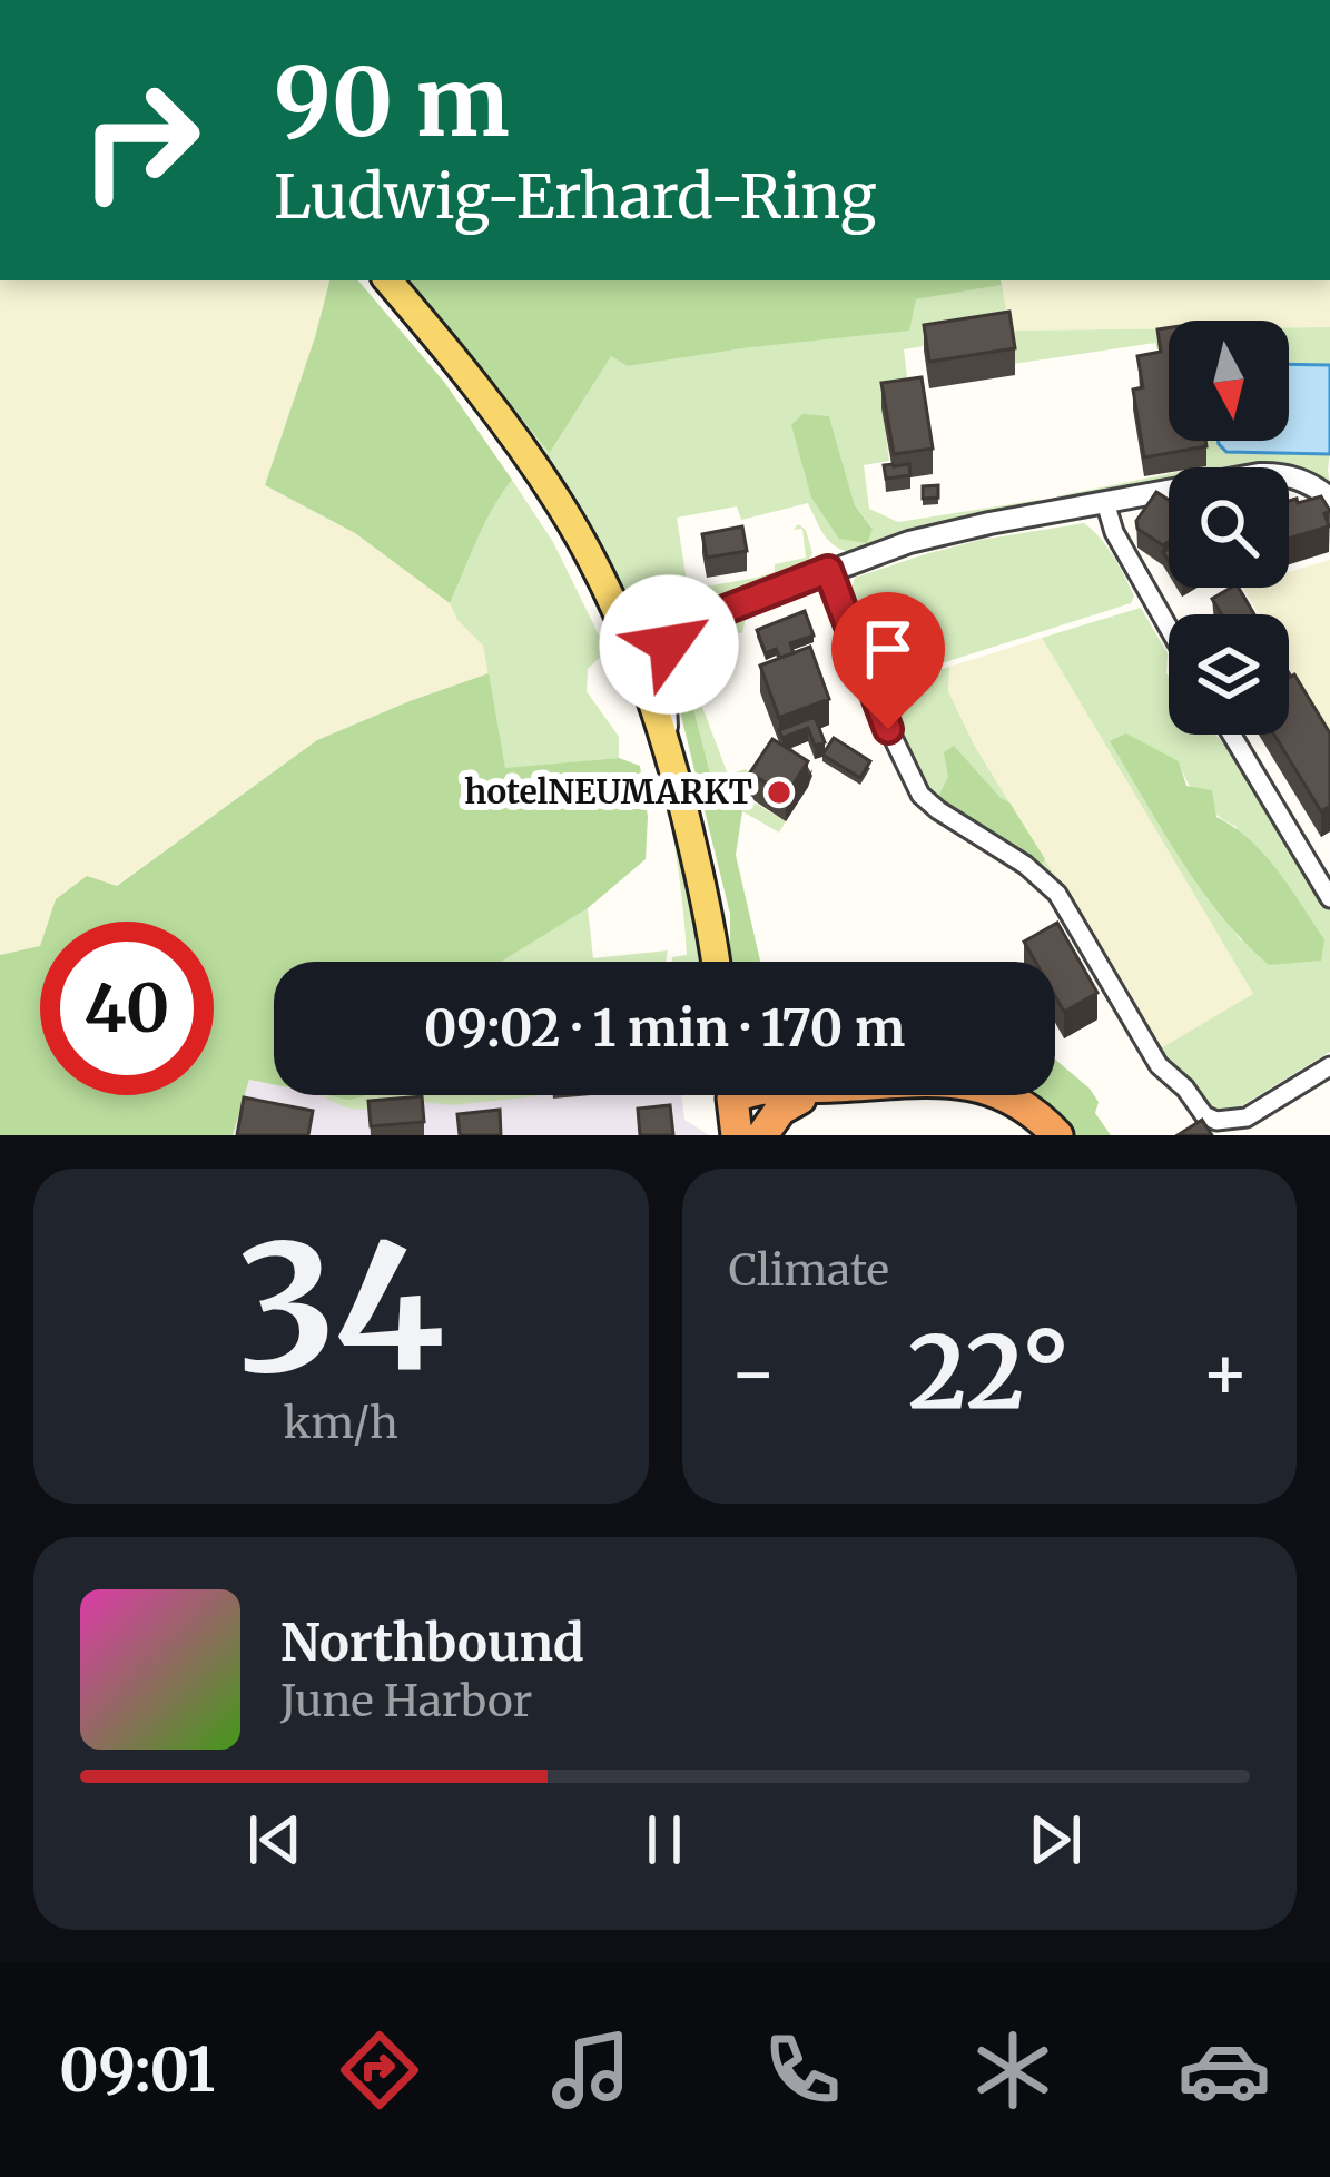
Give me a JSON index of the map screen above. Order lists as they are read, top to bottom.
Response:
{
  "places": ["hotelNEUMARKT"],
  "north": "bottom",
  "page": {
    "turn": ["90 m", "Ludwig-Erhard-Ring"],
    "limit": "40",
    "trip": "09:02 · 1 min · 170 m",
    "tile": [
      ["34", "km/h"],
      "Climate"
    ],
    "heat": ["−", "22°", "+"],
    "song": ["Northbound", "June Harbor"],
    "tabs": "09:01"
  }
}
